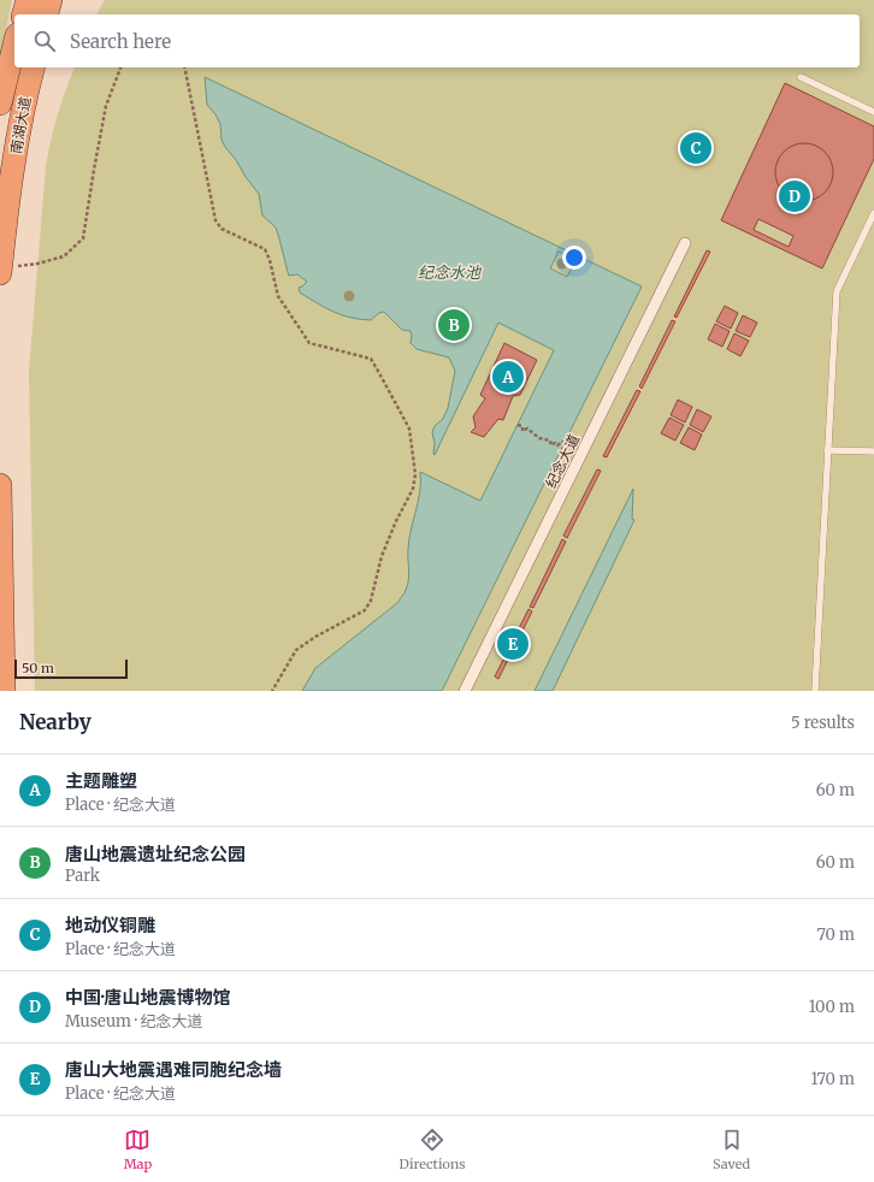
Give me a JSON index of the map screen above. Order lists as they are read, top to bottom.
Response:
{
  "streets": {
    "highway": ["南湖大道"],
    "street": ["纪念大道"]
  },
  "water": ["纪念水池"],
  "scale_bar": "50 m",
  "page": {
    "search": "Search here",
    "pins": [
      "C",
      "D",
      "B",
      "A",
      "E"
    ],
    "scale": "50 m",
    "heading": ["Nearby", "5 results"],
    "list": [
      {
        "mark": "A",
        "name": "主题雕塑",
        "note": "Place · 纪念大道",
        "value": "60 m"
      },
      {
        "mark": "B",
        "name": "唐山地震遗址纪念公园",
        "note": "Park",
        "value": "60 m"
      },
      {
        "mark": "C",
        "name": "地动仪铜雕",
        "note": "Place · 纪念大道",
        "value": "70 m"
      },
      {
        "mark": "D",
        "name": "中国·唐山地震博物馆",
        "note": "Museum · 纪念大道",
        "value": "100 m"
      },
      {
        "mark": "E",
        "name": "唐山大地震遇难同胞纪念墙",
        "note": "Place · 纪念大道",
        "value": "170 m"
      }
    ],
    "nav": ["Map", "Directions", "Saved"]
  }
}
